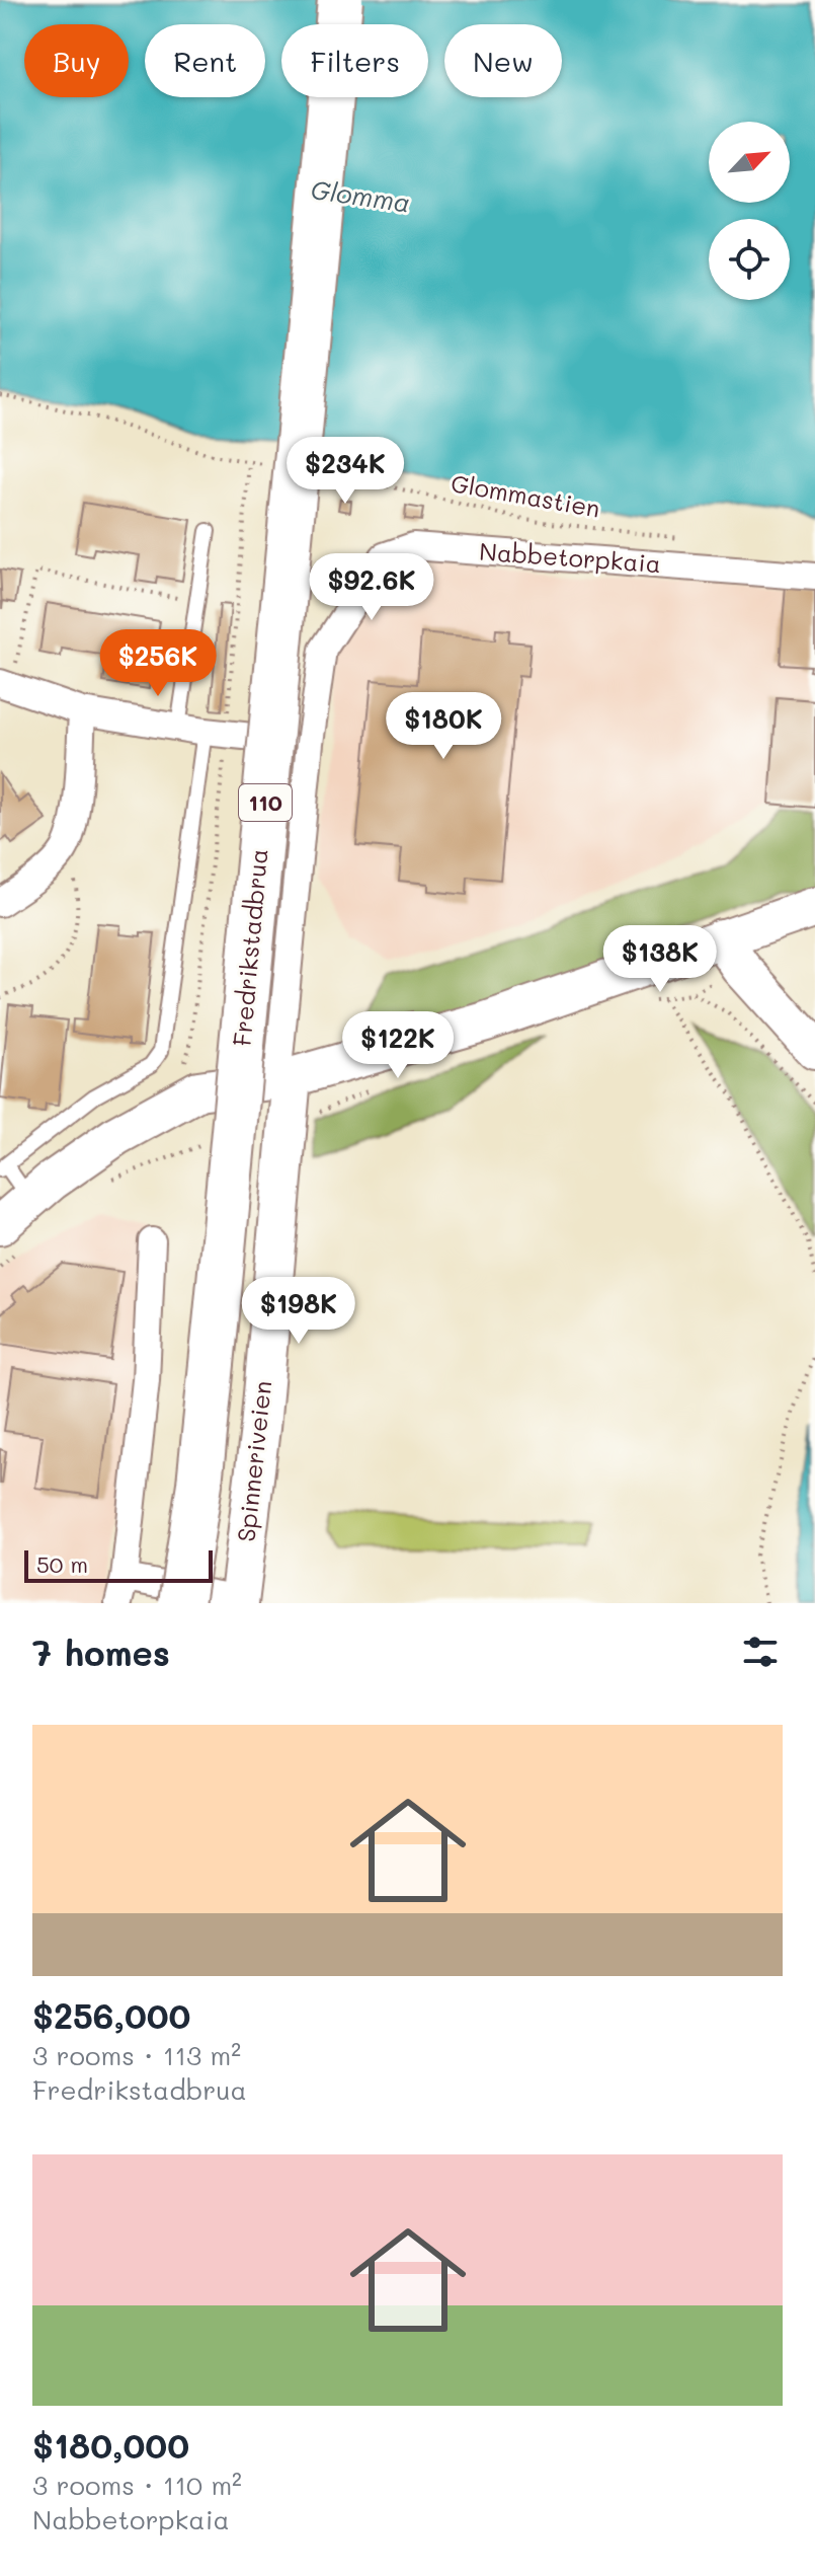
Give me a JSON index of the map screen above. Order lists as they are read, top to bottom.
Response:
{
  "streets": {
    "highway": ["110", "Fredrikstadbrua"],
    "main road": ["Spinneriveien"],
    "street": ["Nabbetorpkaia"],
    "path": ["Glommastien"]
  },
  "crossings": [
    ["Nabbetorpkaia", "Spinneriveien"]
  ],
  "water": ["Glomma"],
  "scale_bar": "50 m",
  "north": "top right",
  "page": {
    "chip": [
      "Buy",
      "Rent",
      "Filters",
      "New"
    ],
    "price": [
      "$234K",
      "$92.6K",
      "$256K",
      "$180K",
      "$138K",
      "$122K",
      "$198K"
    ],
    "scale": "50 m",
    "heading": "7 homes",
    "list": [
      {
        "name": "$256,000",
        "note": "3 rooms · 113 m² · Fredrikstadbrua"
      },
      {
        "name": "$180,000",
        "note": "3 rooms · 110 m² · Nabbetorpkaia"
      }
    ]
  }
}
